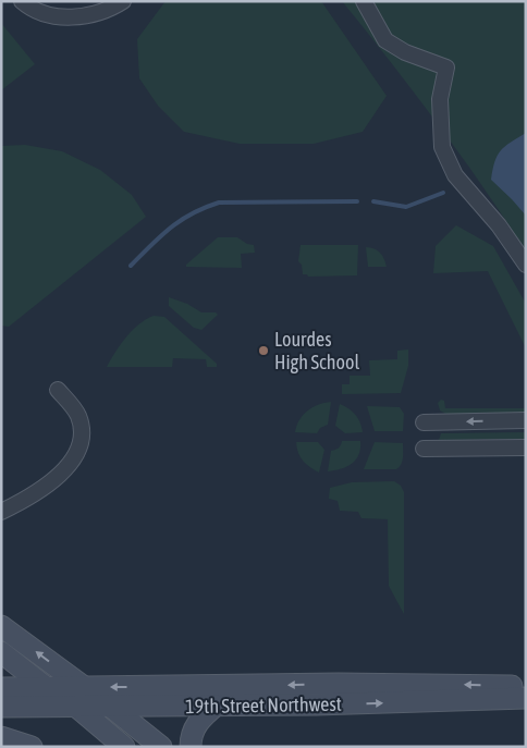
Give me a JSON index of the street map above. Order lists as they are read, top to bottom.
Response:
{
  "streets": {
    "main road": ["19th Street Northwest"]
  },
  "places": ["Lourdes High School"]
}
